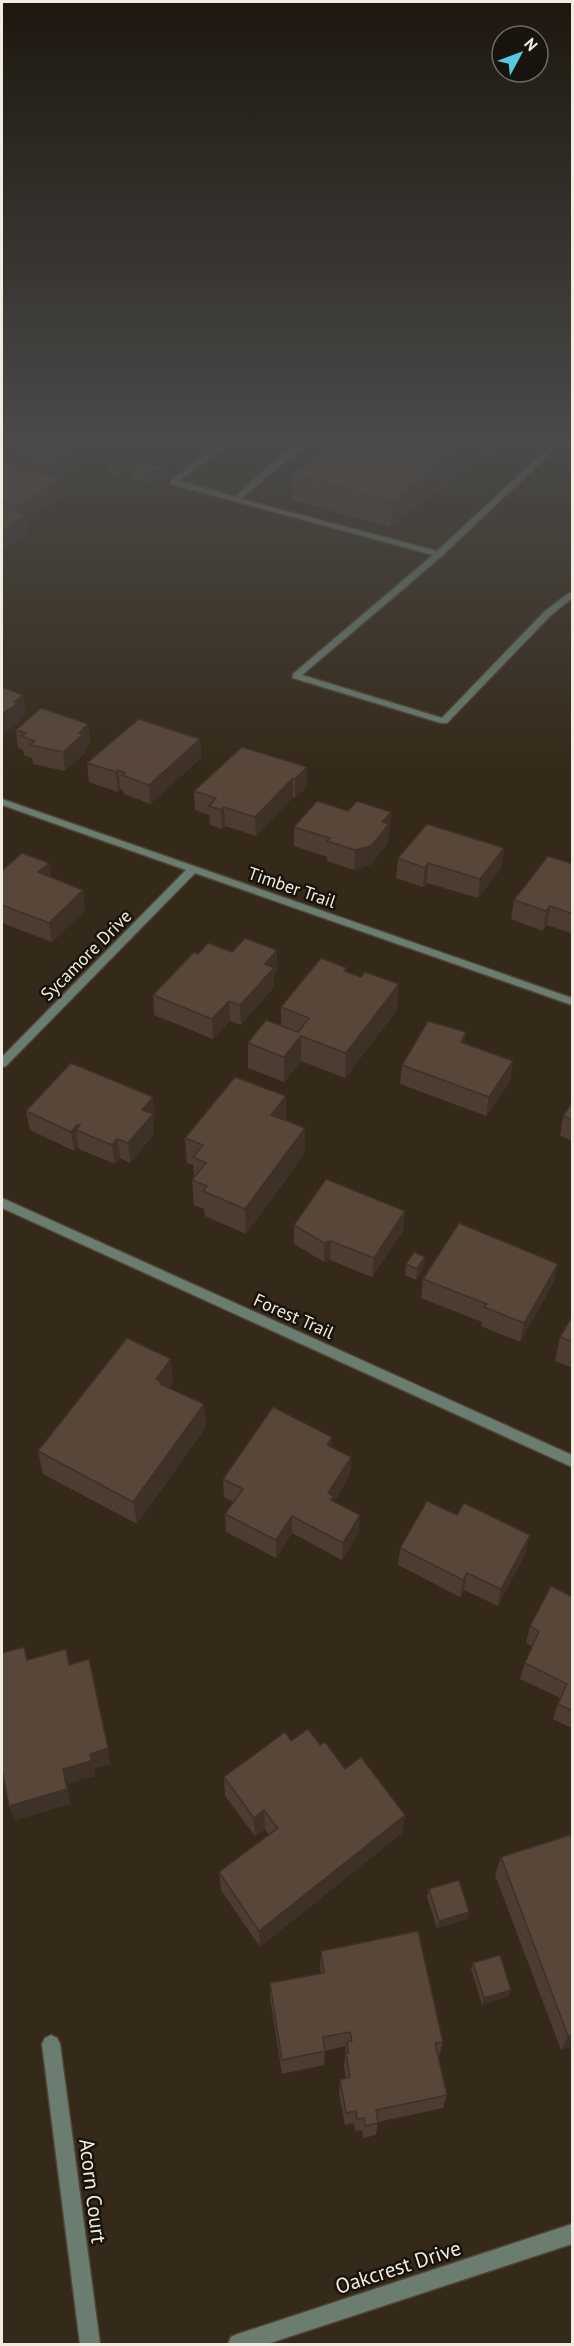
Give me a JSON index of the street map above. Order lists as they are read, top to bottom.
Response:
{
  "streets": {
    "street": [
      "Timber Trail",
      "Sycamore Drive",
      "Forest Trail",
      "Acorn Court",
      "Oakcrest Drive"
    ]
  },
  "crossings": [
    ["Timber Trail", "Sycamore Drive"]
  ],
  "north": "top right"
}
